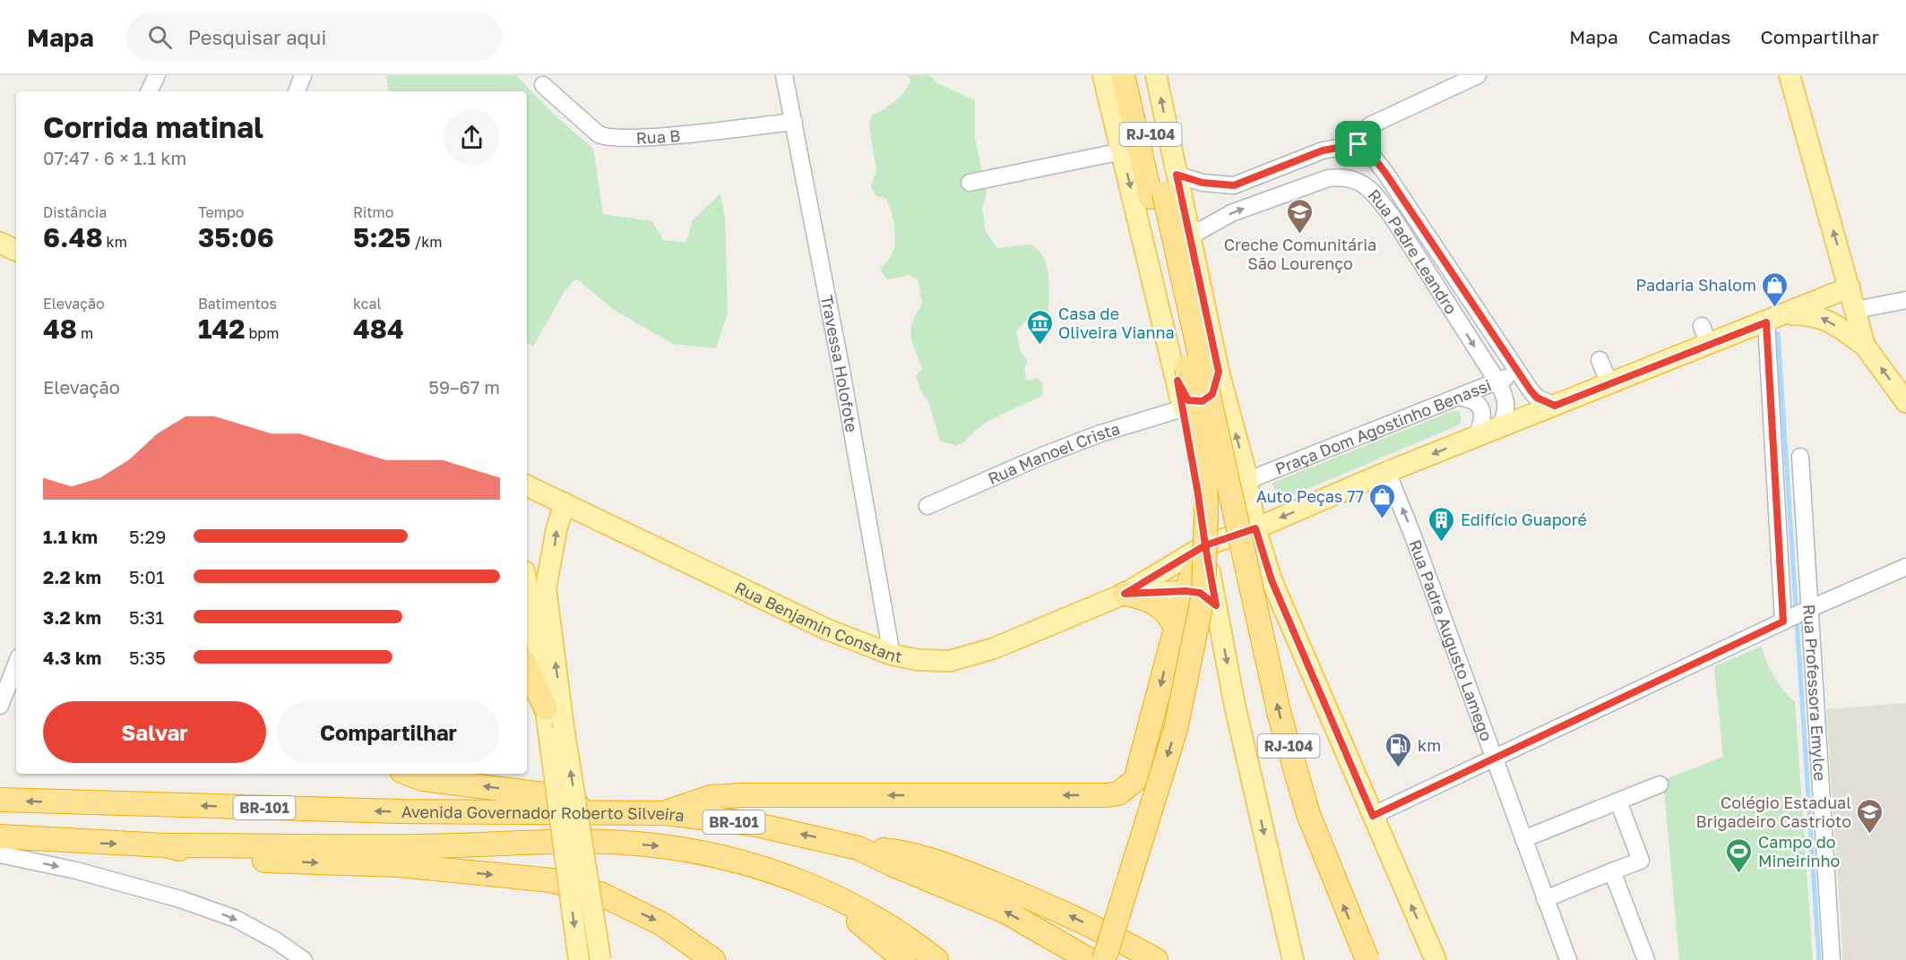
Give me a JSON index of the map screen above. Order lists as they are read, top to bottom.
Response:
{
  "streets": {
    "highway": ["RJ-104", "BR-101", "Avenida Governador Roberto Silveira"],
    "main road": ["Rua Benjamin Constant"],
    "street": [
      "Rua B",
      "Rua Padre Leandro",
      "Travessa Holofote",
      "Praça Dom Agostinho Benassi",
      "Rua Manoel Crista",
      "Rua Padre Augusto Lamego",
      "Rua Professora Emylce"
    ]
  },
  "crossings": [
    ["Rua B", "Travessa Holofote"],
    ["Rua Padre Leandro", "Praça Dom Agostinho Benassi"],
    ["Travessa Holofote", "Rua Benjamin Constant"],
    ["Rua Benjamin Constant", "Rua Padre Augusto Lamego"]
  ],
  "one_way": ["Rua Padre Augusto Lamego"],
  "places": {
    "school or university": ["Creche Comunitária São Lourenço", "Colégio Estadual Brigadeiro Castrioto"],
    "shop": ["Padaria Shalom", "Auto Peças 77"],
    "museum": ["Casa de Oliveira Vianna"],
    "building": ["Edifício Guaporé"],
    "fuel station": ["km"],
    "sports": ["Campo do Mineirinho"]
  },
  "page": {
    "header": "Mapa",
    "search": "Pesquisar aqui",
    "nav": ["Mapa", "Camadas", "Compartilhar"],
    "heading": ["Corrida matinal", "07:47 · 6 × 1.1 km"],
    "stats": [
      ["Distância", "6.48 km"],
      ["Tempo", "35:06"],
      ["Ritmo", "5:25 /km"],
      ["Elevação", "48 m"],
      ["Batimentos", "142 bpm"],
      ["kcal", "484"]
    ],
    "chart": ["Elevação", "59–67 m"],
    "list": [
      {
        "name": "1.1 km",
        "note": "5:29"
      },
      {
        "name": "2.2 km",
        "note": "5:01"
      },
      {
        "name": "3.2 km",
        "note": "5:31"
      },
      {
        "name": "4.3 km",
        "note": "5:35"
      }
    ],
    "buttons": ["Salvar", "Compartilhar"]
  }
}
